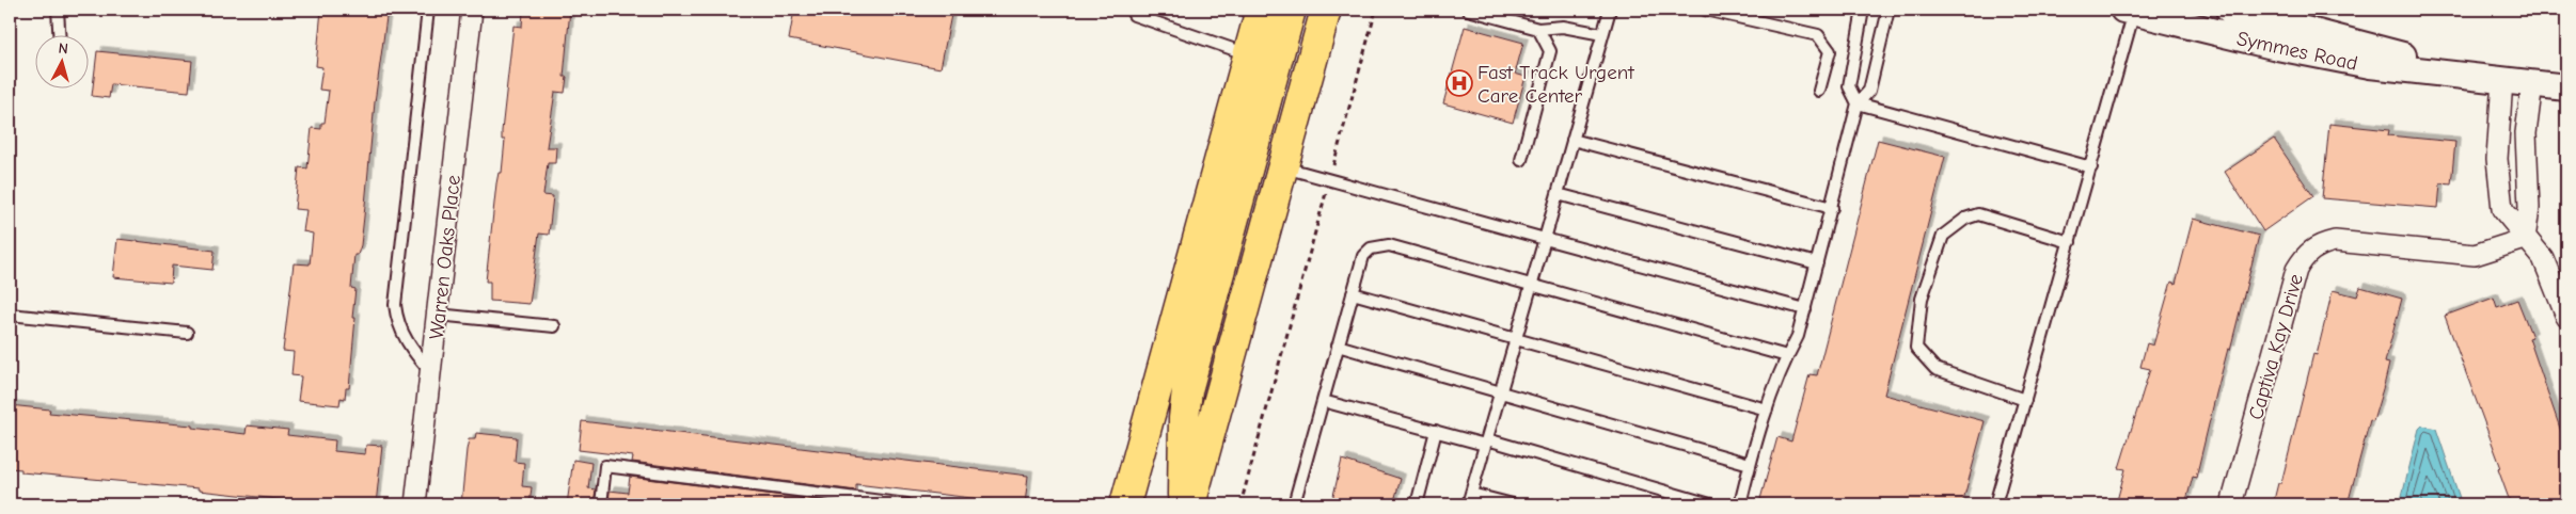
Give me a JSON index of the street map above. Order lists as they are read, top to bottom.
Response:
{
  "streets": {
    "street": ["Symmes Road", "Warren Oaks Place", "Captiva Kay Drive"]
  },
  "places": {
    "hospital": ["Fast Track Urgent Care Center"]
  },
  "north": "top"
}
